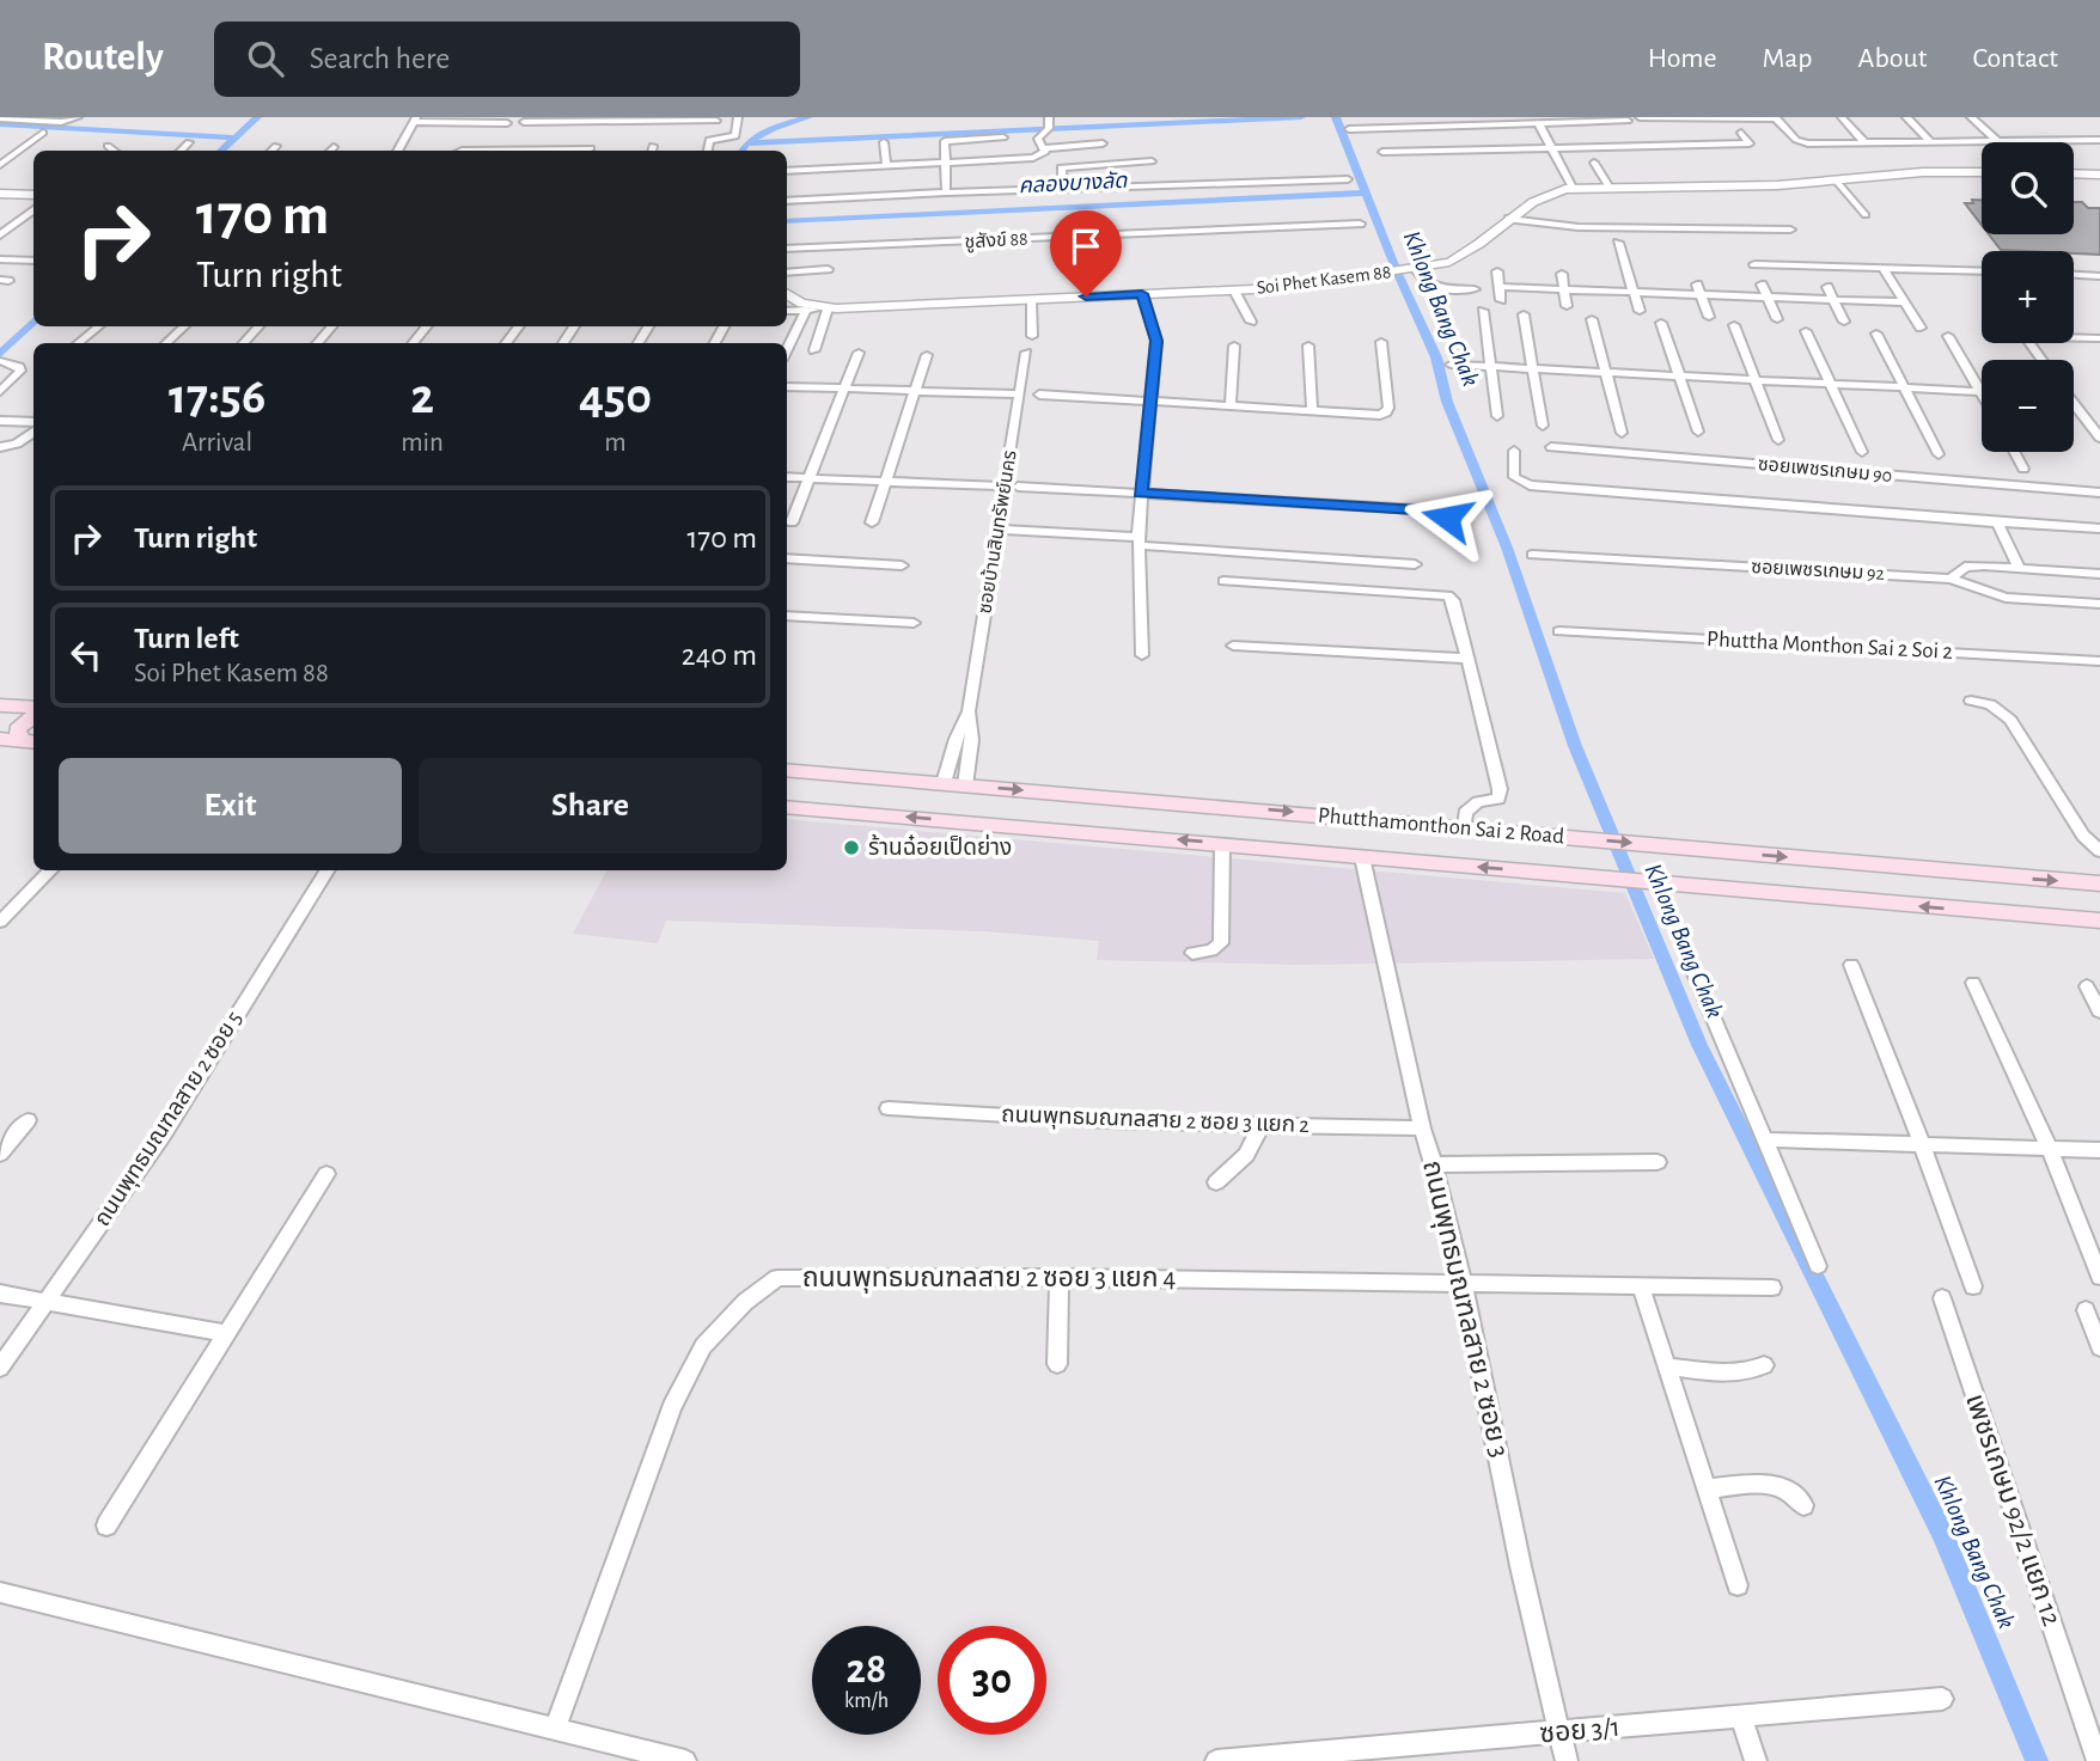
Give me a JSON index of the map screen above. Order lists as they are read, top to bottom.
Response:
{
  "streets": {
    "main road": ["Phutthamonthon Sai 2 Road"],
    "street": [
      "ชูสังข์ 88",
      "Soi Phet Kasem 88",
      "ซอยเพชรเกษม 90",
      "ซอยบ้านสินทรัพย์นคร",
      "ซอยเพชรเกษม 92",
      "Phuttha Monthon Sai 2 Soi 2",
      "ถนนพุทธมณฑลสาย 2 ซอย 5",
      "ถนนพุทธมณฑลสาย 2 ซอย 3 แยก 2",
      "ถนนพุทธมณฑลสาย 2 ซอย 3 แยก 4",
      "ถนนพุทธมณฑลสาย 2 ซอย 3",
      "เพชรเกษม 92/2 แยก 12",
      "ซอย 3/1"
    ]
  },
  "crossings": [
    ["ซอยบ้านสินทรัพย์นคร", "Phutthamonthon Sai 2 Road"],
    ["Phutthamonthon Sai 2 Road", "ถนนพุทธมณฑลสาย 2 ซอย 3"],
    ["ถนนพุทธมณฑลสาย 2 ซอย 3 แยก 2", "ถนนพุทธมณฑลสาย 2 ซอย 3"],
    ["ถนนพุทธมณฑลสาย 2 ซอย 3 แยก 4", "ถนนพุทธมณฑลสาย 2 ซอย 3"],
    ["ถนนพุทธมณฑลสาย 2 ซอย 3", "ซอย 3/1"]
  ],
  "water": ["คลองบางลัด", "Khlong Bang Chak"],
  "places": ["ร้านฉ๋อยเป็ดย่าง"],
  "page": {
    "header": "Routely",
    "search": "Search here",
    "nav": [
      "Home",
      "Map",
      "About",
      "Contact"
    ],
    "map_buttons": ["+", "−"],
    "turn": ["170 m", "Turn right"],
    "eta": [
      "17:56",
      "Arrival",
      "2",
      "min",
      "450",
      "m"
    ],
    "list": [
      {
        "name": "Turn right",
        "value": "170 m"
      },
      {
        "name": "Turn left",
        "note": "Soi Phet Kasem 88",
        "value": "240 m"
      }
    ],
    "buttons": ["Exit", "Share"],
    "speed": "28 km/h",
    "limit": "30"
  }
}
